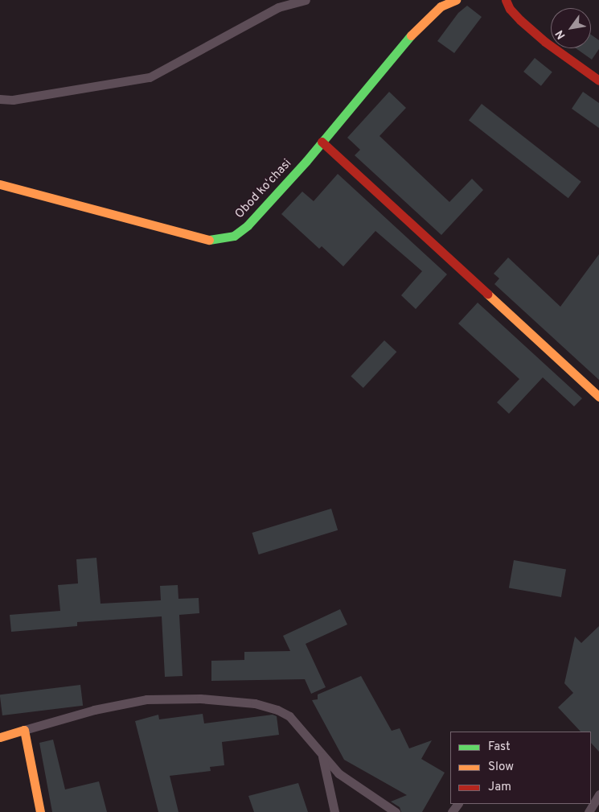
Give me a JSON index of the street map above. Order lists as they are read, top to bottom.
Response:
{
  "streets": {
    "street": ["Obod koʻchasi"]
  },
  "legend": ["Fast", "Slow", "Jam"],
  "north": "bottom left"
}
